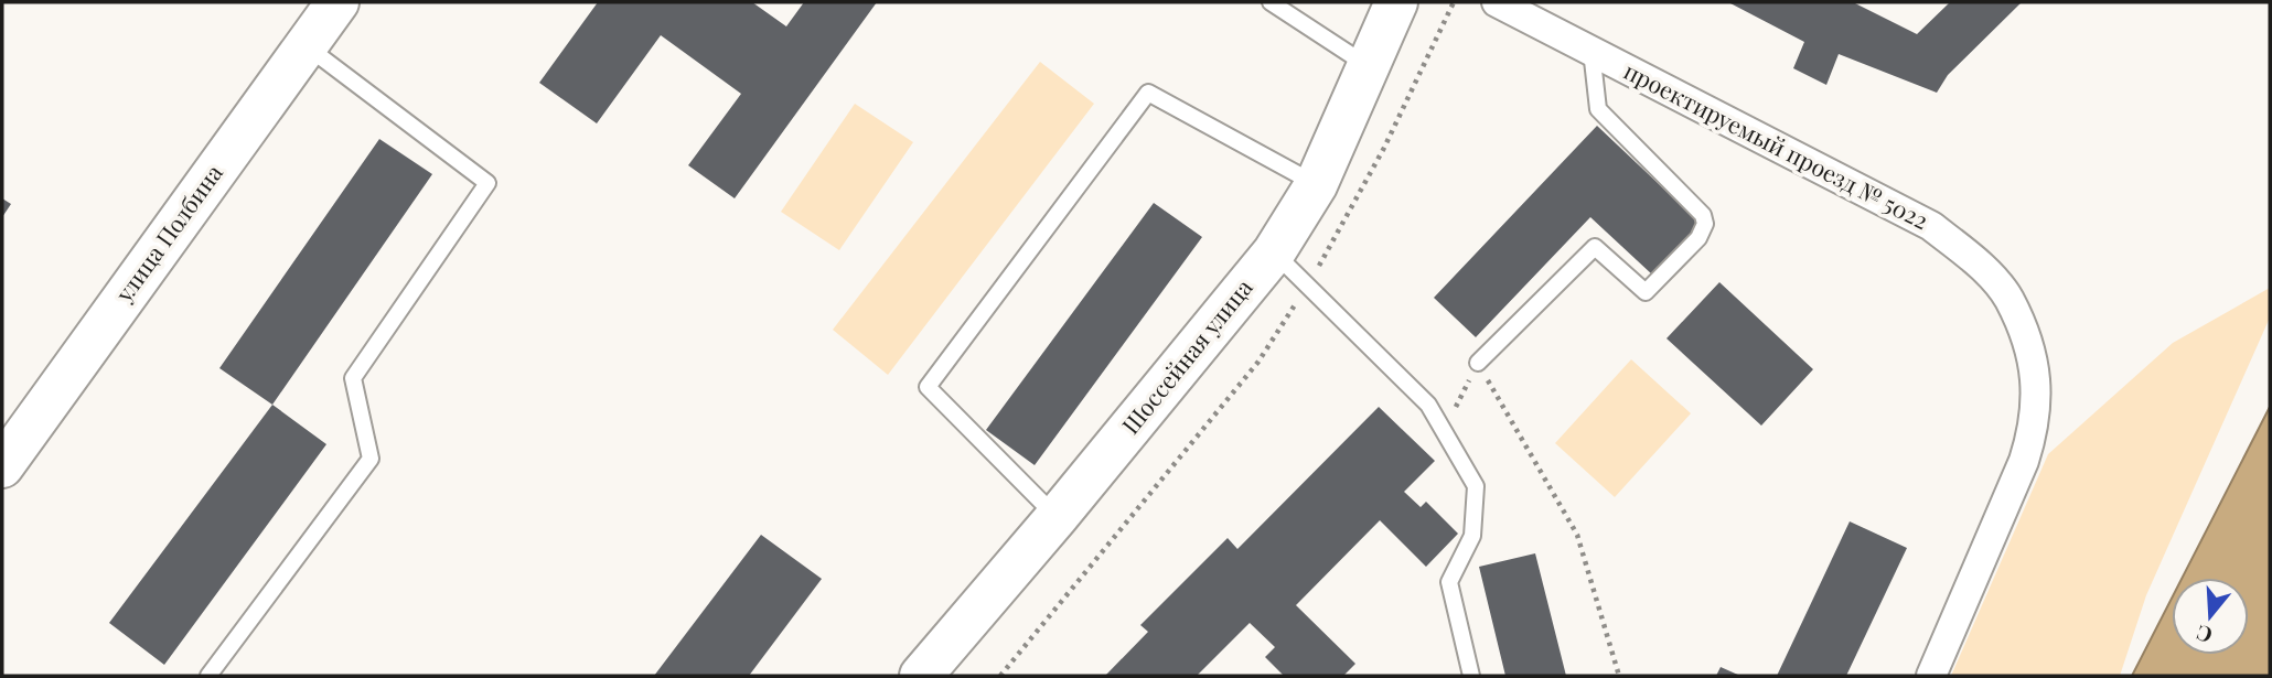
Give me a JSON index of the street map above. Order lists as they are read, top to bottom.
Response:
{
  "streets": {
    "main road": ["улица Полбина", "Шоссейная улица"],
    "street": ["проектируемый проезд № 5022"]
  },
  "north": "bottom"
}
